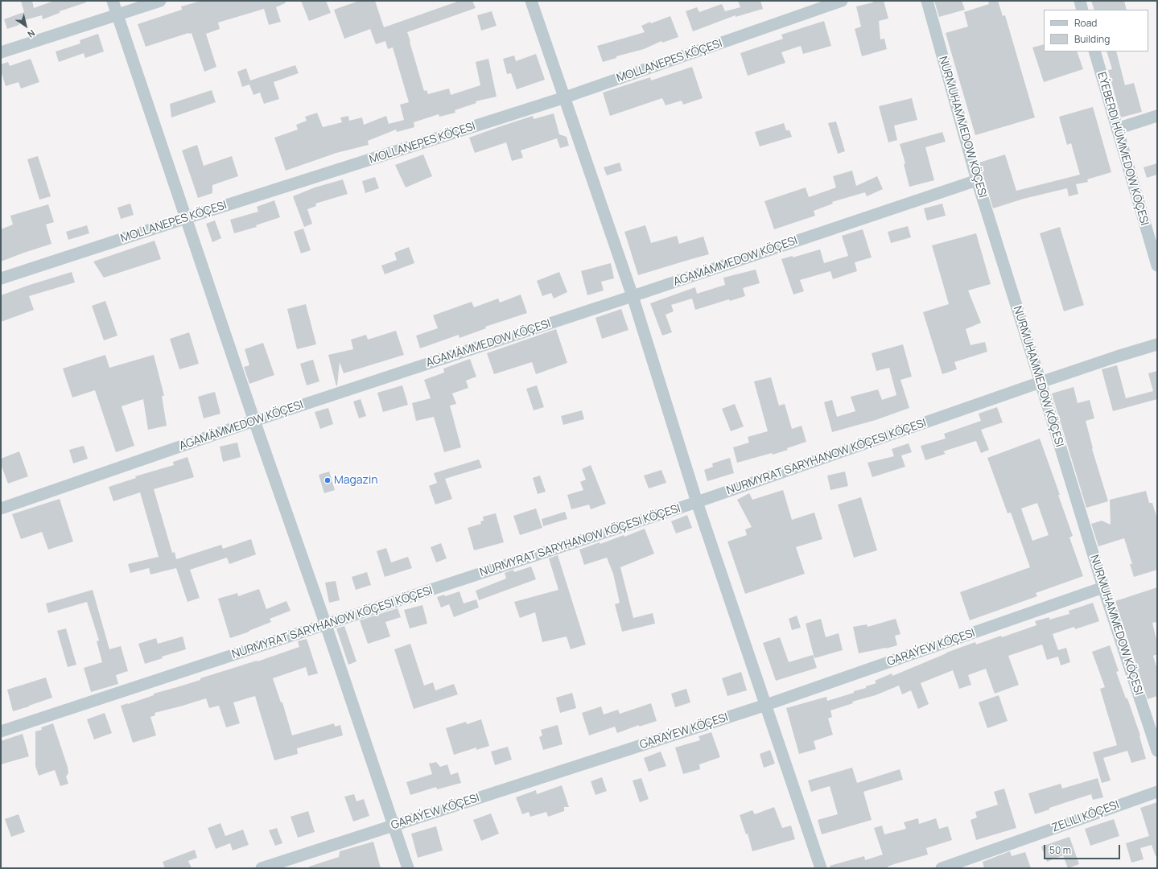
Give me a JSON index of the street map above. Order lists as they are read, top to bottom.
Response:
{
  "streets": {
    "street": [
      "MOLLANEPES KÖÇESI",
      "NURMUHAMMEDOW KÖÇESI",
      "EÝEBERDI HÜMMEDOW KÖÇESI",
      "AGAMÄMMEDOW KÖÇESI",
      "NURMYRAT SARYHANOW KÖÇESI KÖÇESI",
      "GARAÝEW KÖÇESI",
      "ZELILI KÖÇESI"
    ]
  },
  "crossings": [
    ["NURMUHAMMEDOW KÖÇESI", "AGAMÄMMEDOW KÖÇESI"],
    ["NURMUHAMMEDOW KÖÇESI", "NURMYRAT SARYHANOW KÖÇESI KÖÇESI"],
    ["NURMUHAMMEDOW KÖÇESI", "GARAÝEW KÖÇESI"]
  ],
  "places": ["Magazin"],
  "legend": ["Road", "Building"],
  "scale_bar": "50 m",
  "north": "bottom right"
}
